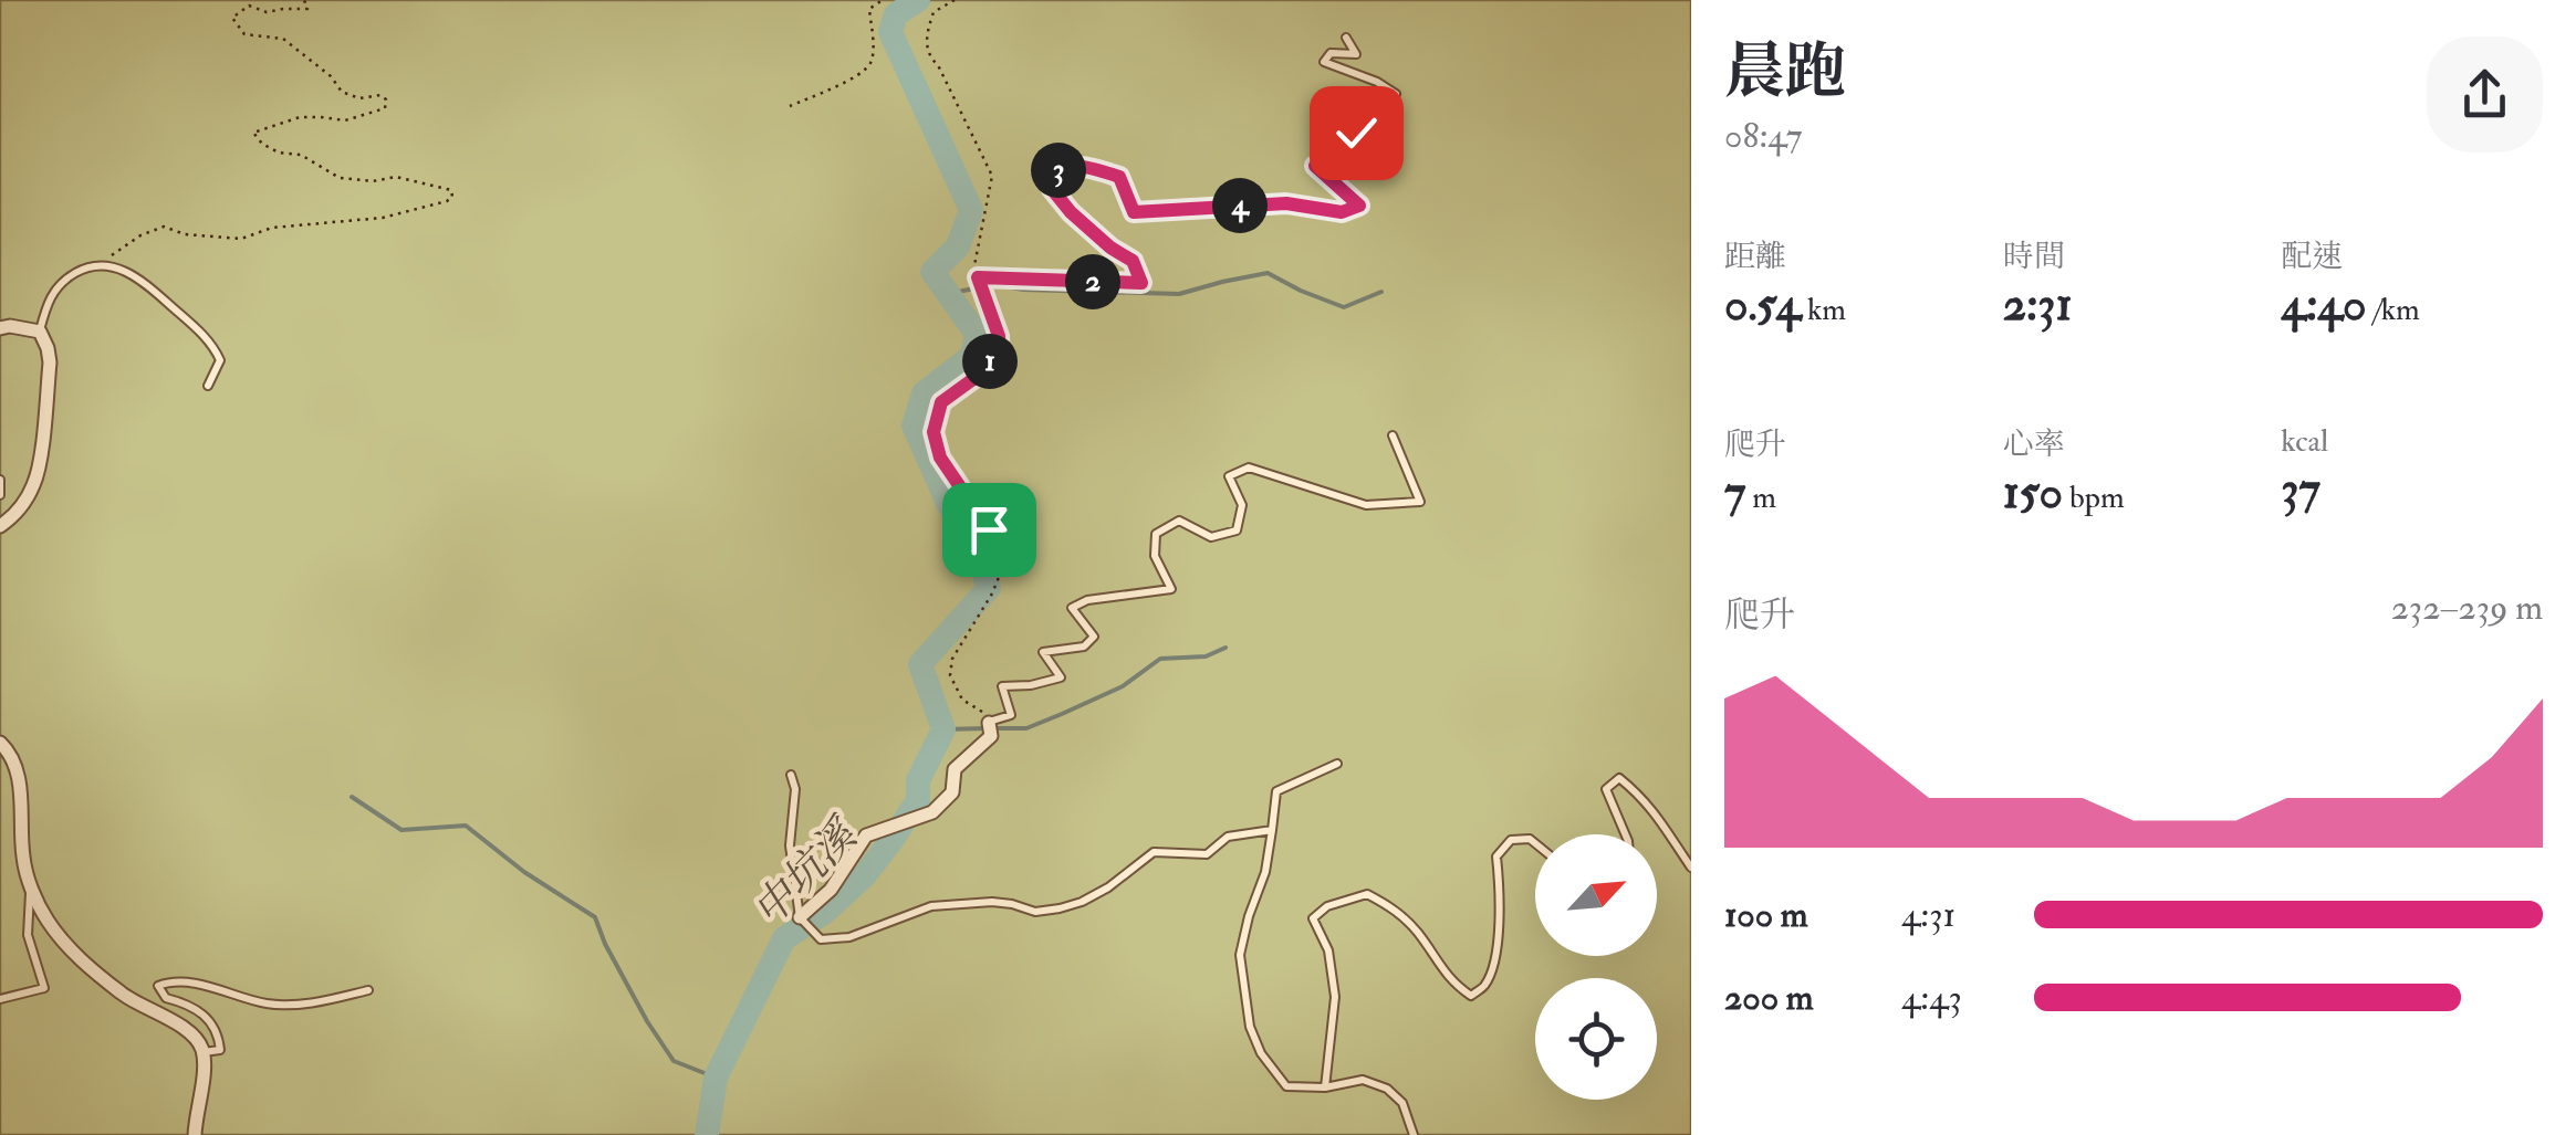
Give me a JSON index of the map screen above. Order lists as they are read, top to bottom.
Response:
{
  "water": ["中坑溪"],
  "north": "top right",
  "page": {
    "heading": ["晨跑", "08:47"],
    "pins": [
      "3",
      "4",
      "2",
      "1"
    ],
    "stats": [
      ["距離", "0.54 km"],
      ["時間", "2:31"],
      ["配速", "4:40 /km"],
      ["爬升", "7 m"],
      ["心率", "150 bpm"],
      ["kcal", "37"]
    ],
    "chart": ["爬升", "232–239 m"],
    "list": [
      {
        "name": "100 m",
        "note": "4:31"
      },
      {
        "name": "200 m",
        "note": "4:43"
      }
    ]
  }
}
